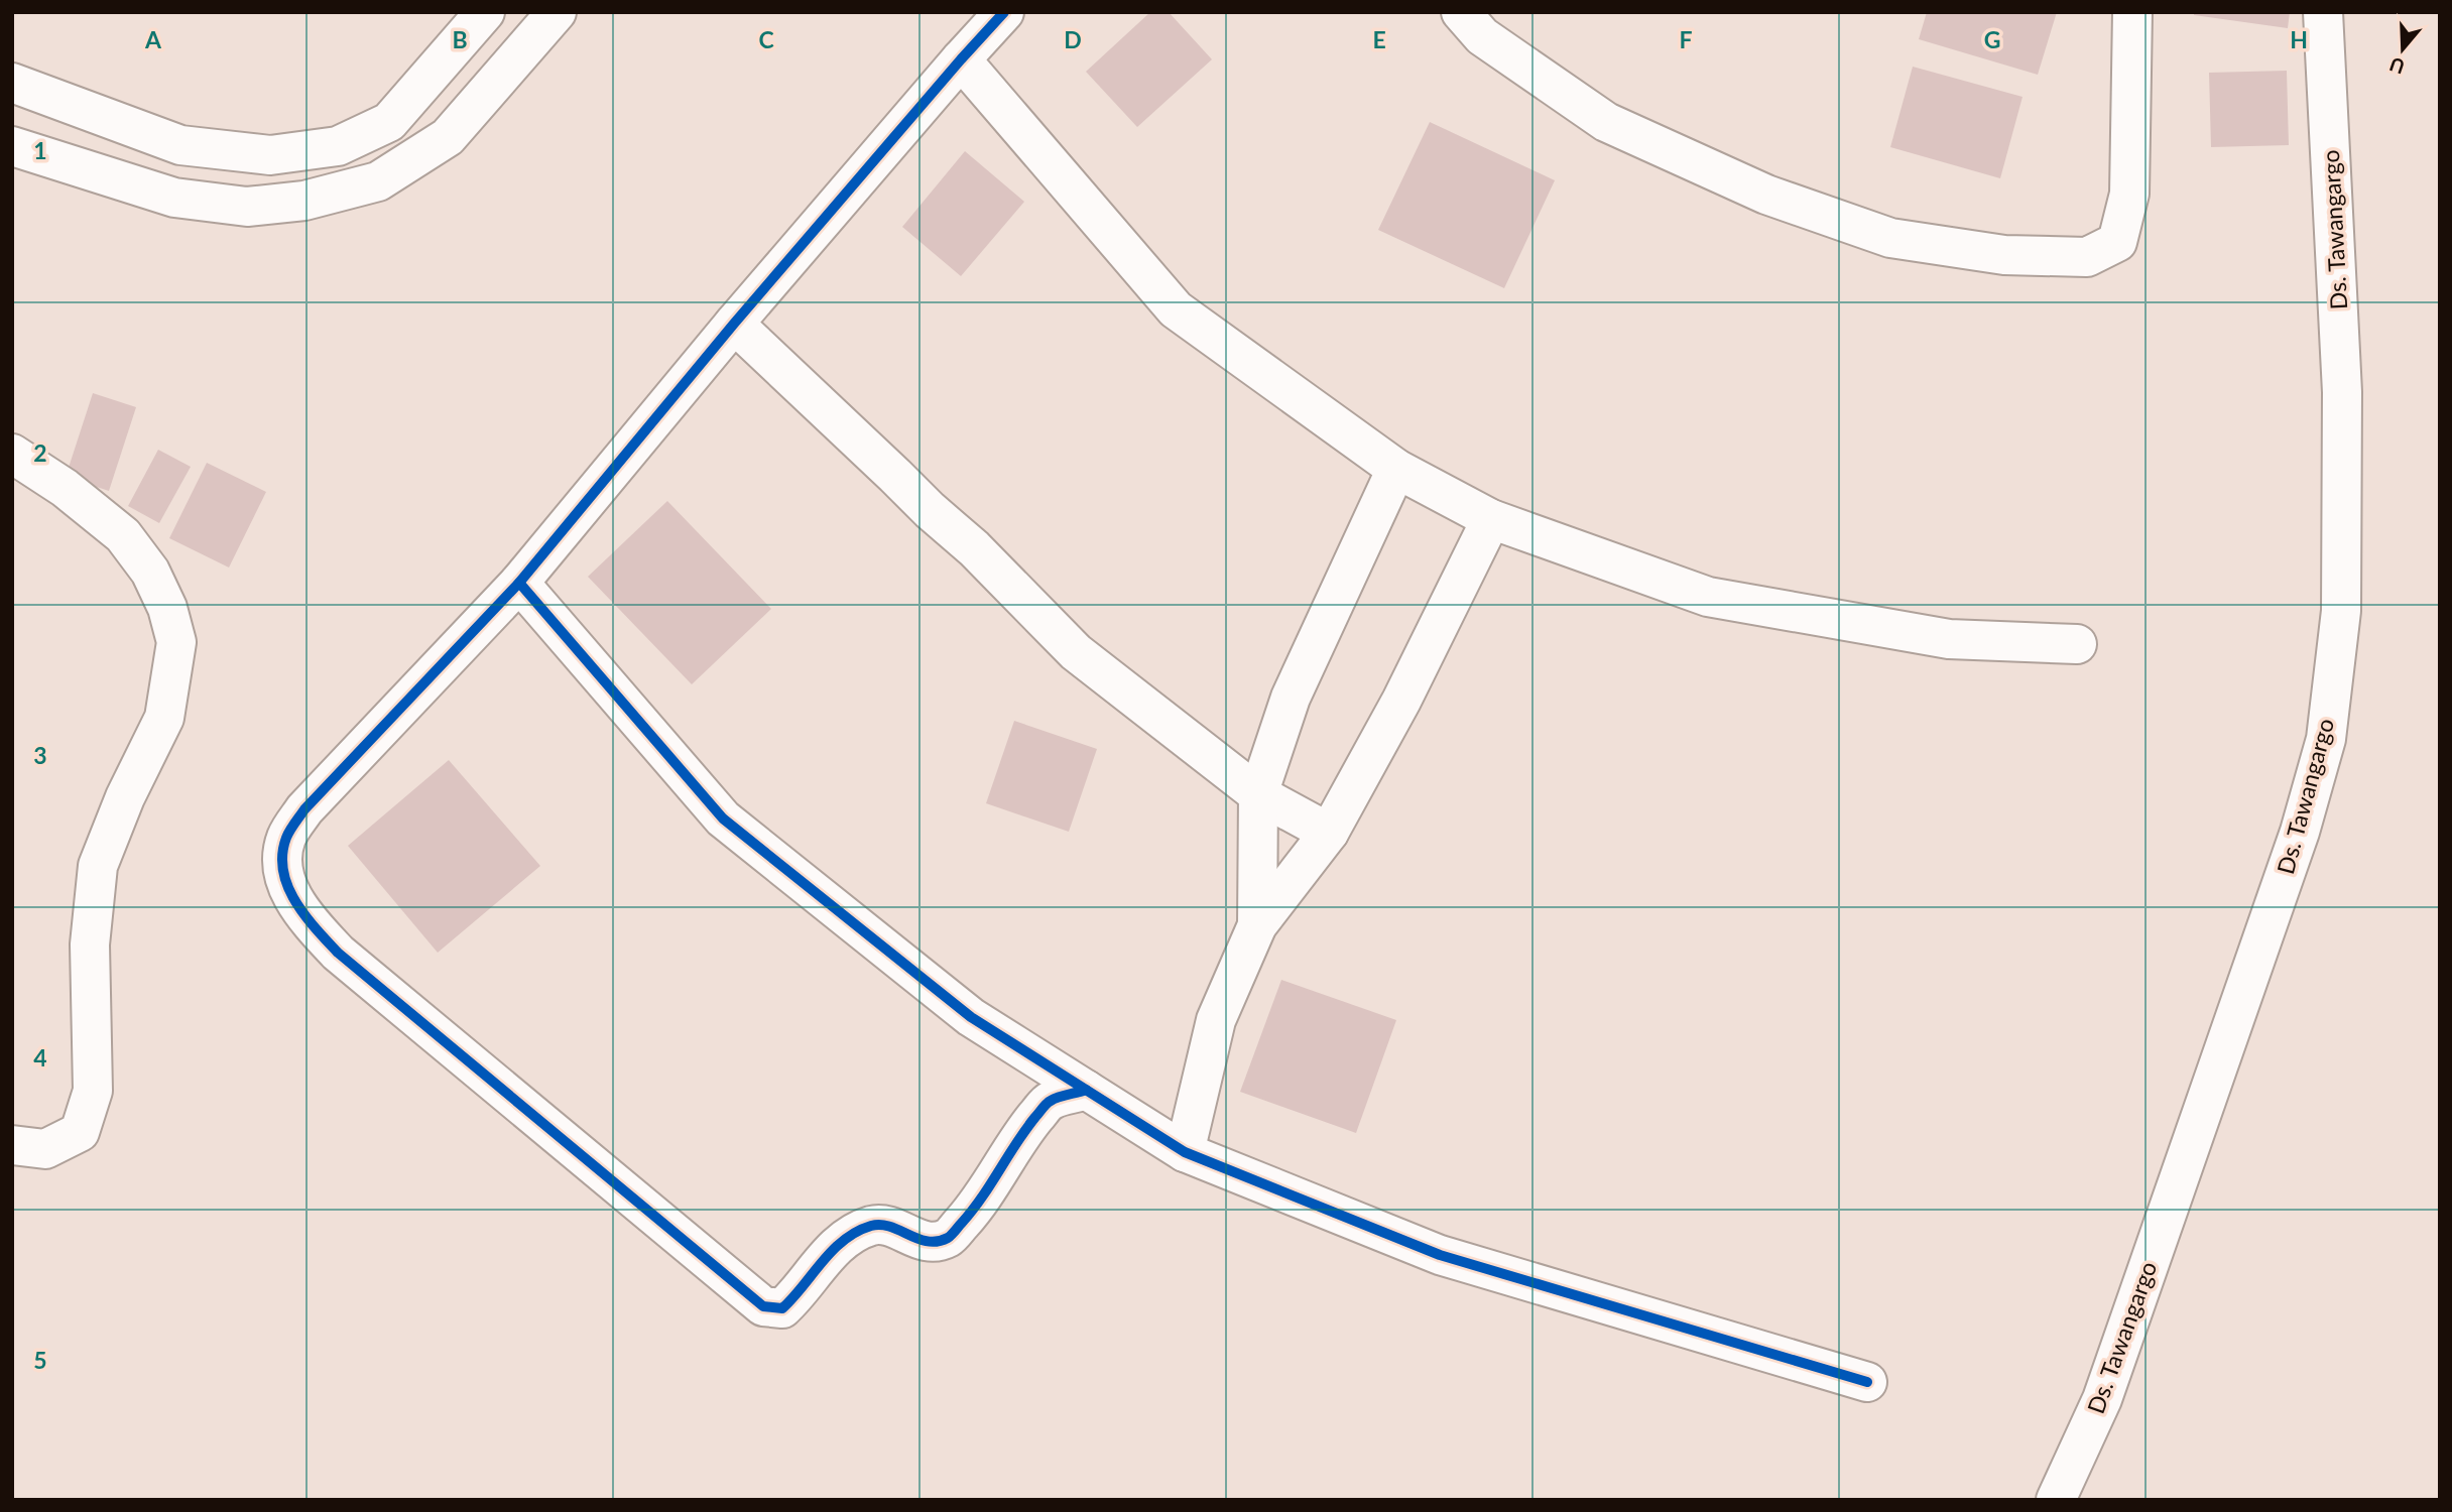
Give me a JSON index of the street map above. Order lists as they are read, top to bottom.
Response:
{
  "streets": {
    "street": ["Ds. Tawangargo"]
  },
  "north": "bottom",
  "grid": {
    "columns": [
      "A",
      "B",
      "C",
      "D",
      "E",
      "F",
      "G",
      "H"
    ],
    "rows": [
      "1",
      "2",
      "3",
      "4",
      "5"
    ]
  }
}
